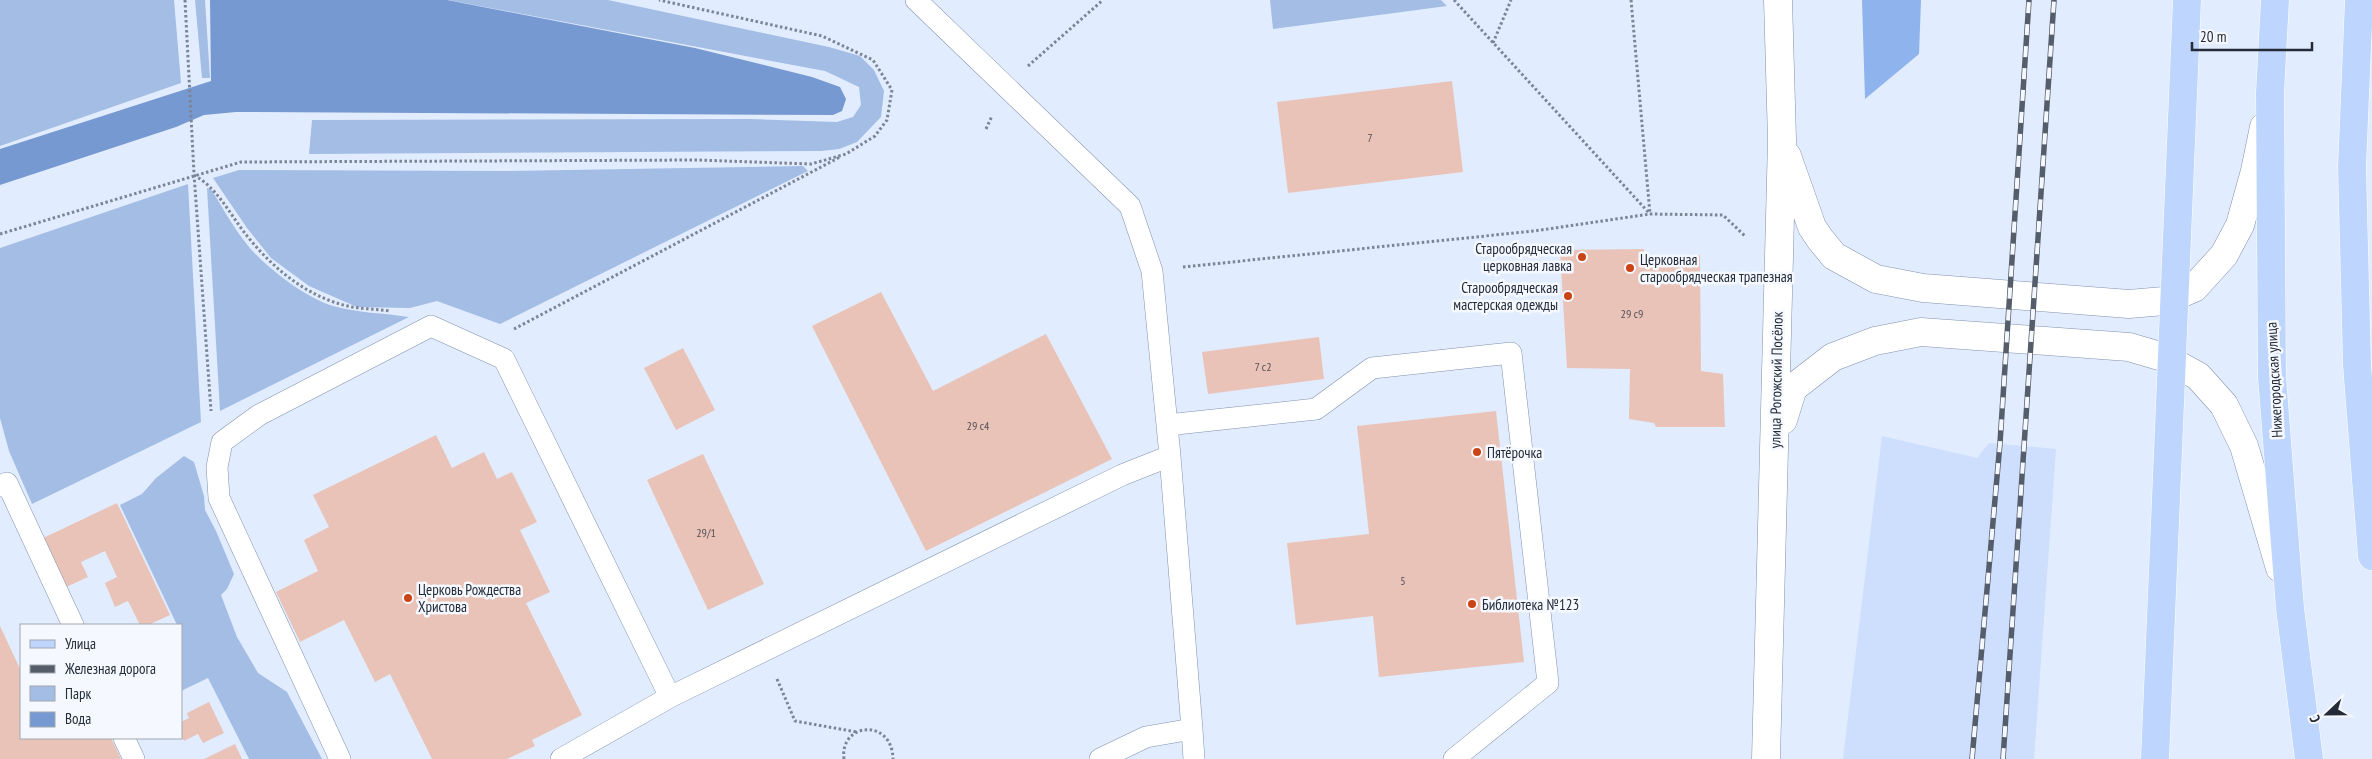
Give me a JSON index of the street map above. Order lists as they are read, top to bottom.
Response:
{
  "streets": {
    "main road": ["Нижегородская улица"],
    "street": ["улица Рогожский Посёлок"]
  },
  "places": [
    "Старообрядческая церковная лавка",
    "Церковная старообрядческая трапезная",
    "Старообрядческая мастерская одежды",
    "Пятёрочка",
    "Церковь Рождества Христова",
    "Библиотека №123"
  ],
  "house_numbers": [
    "7",
    "29 с9",
    "7 с2",
    "29 с4",
    "29/1",
    "5"
  ],
  "legend": [
    "Улица",
    "Железная дорога",
    "Парк",
    "Вода"
  ],
  "scale_bar": "20 m",
  "north": "left"
}
